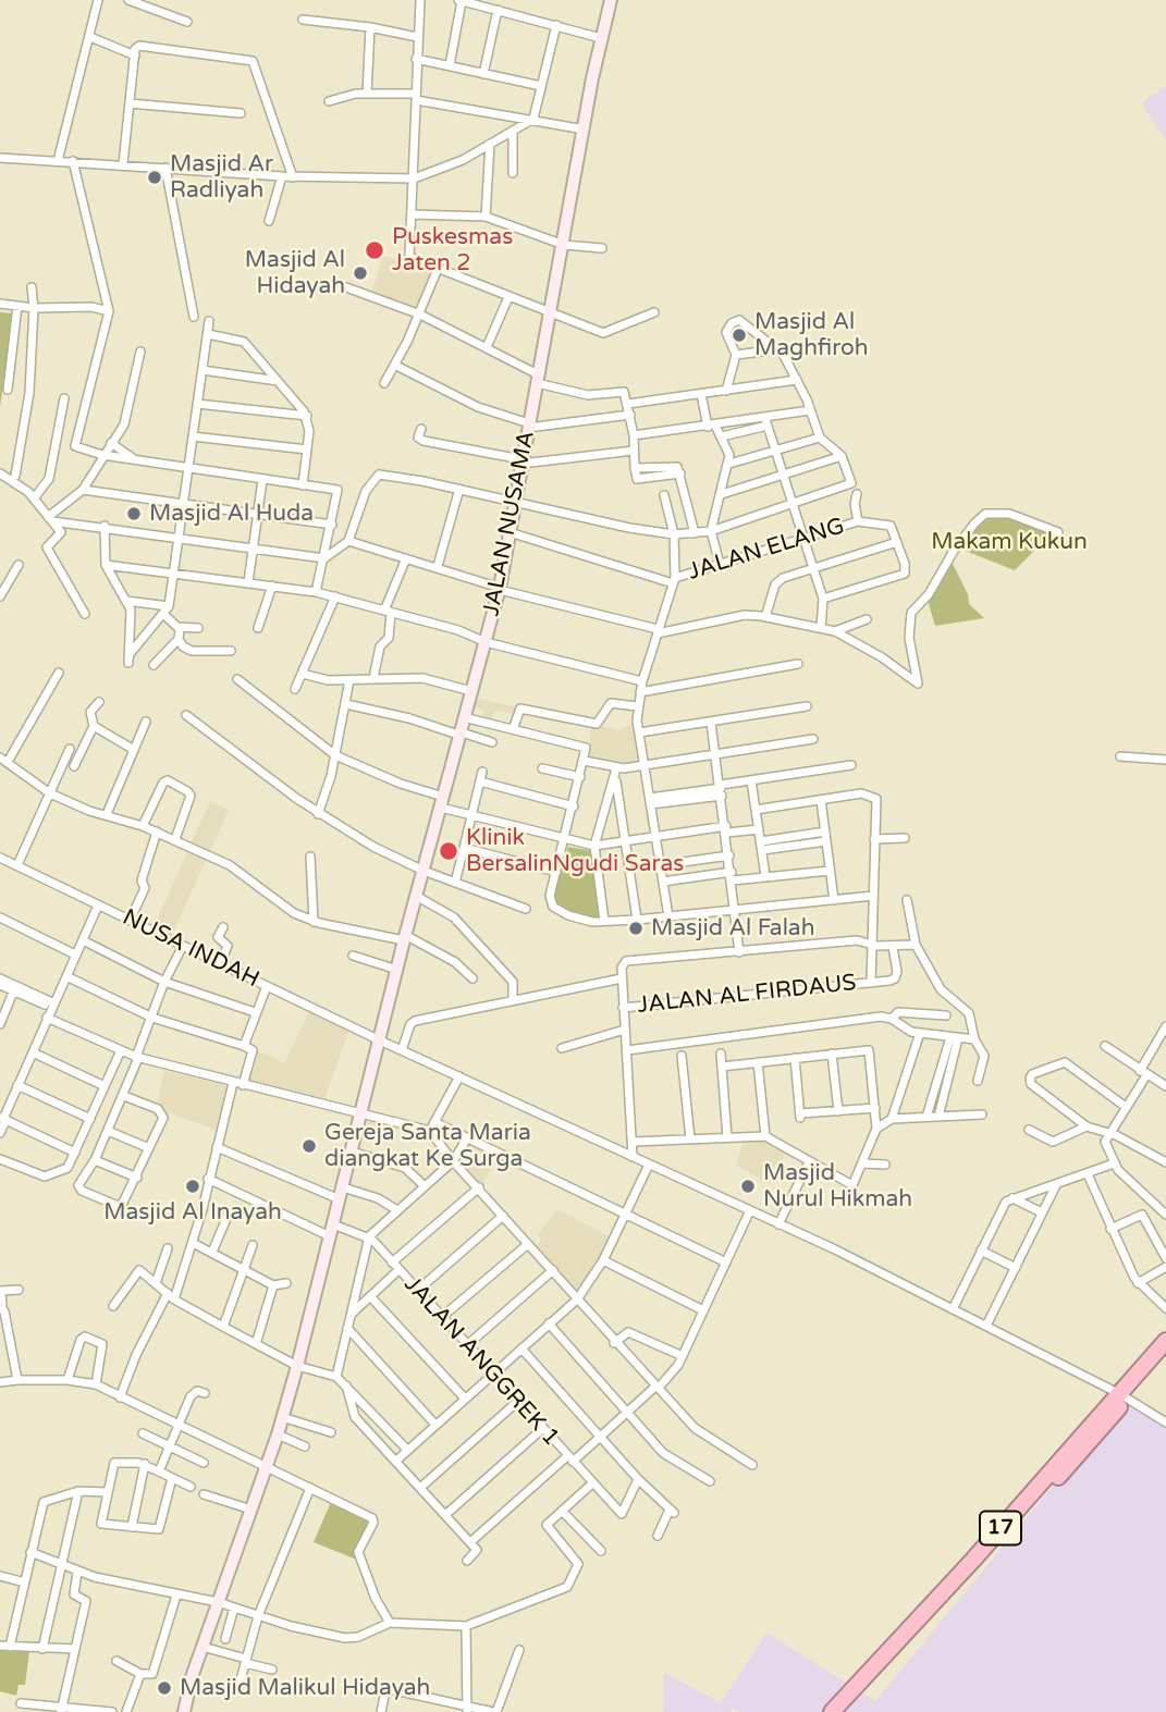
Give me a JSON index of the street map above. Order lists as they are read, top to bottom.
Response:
{
  "streets": {
    "highway": ["17"],
    "street": [
      "JALAN NUSAMA",
      "JALAN ELANG",
      "NUSA INDAH",
      "JALAN AL FIRDAUS",
      "JALAN ANGGREK 1"
    ]
  },
  "crossings": [
    ["JALAN NUSAMA", "NUSA INDAH"],
    ["NUSA INDAH", "17"]
  ],
  "parks": ["Makam Kukun"],
  "places": [
    "Masjid Ar Radliyah",
    "Puskesmas Jaten 2",
    "Masjid Al Hidayah",
    "Masjid Al Maghfiroh",
    "Masjid Al Huda",
    "Klinik BersalinNgudi Saras",
    "Masjid Al Falah",
    "Gereja Santa Maria diangkat Ke Surga",
    "Masjid Al Inayah",
    "Masjid Nurul Hikmah",
    "Masjid Malikul Hidayah"
  ]
}
